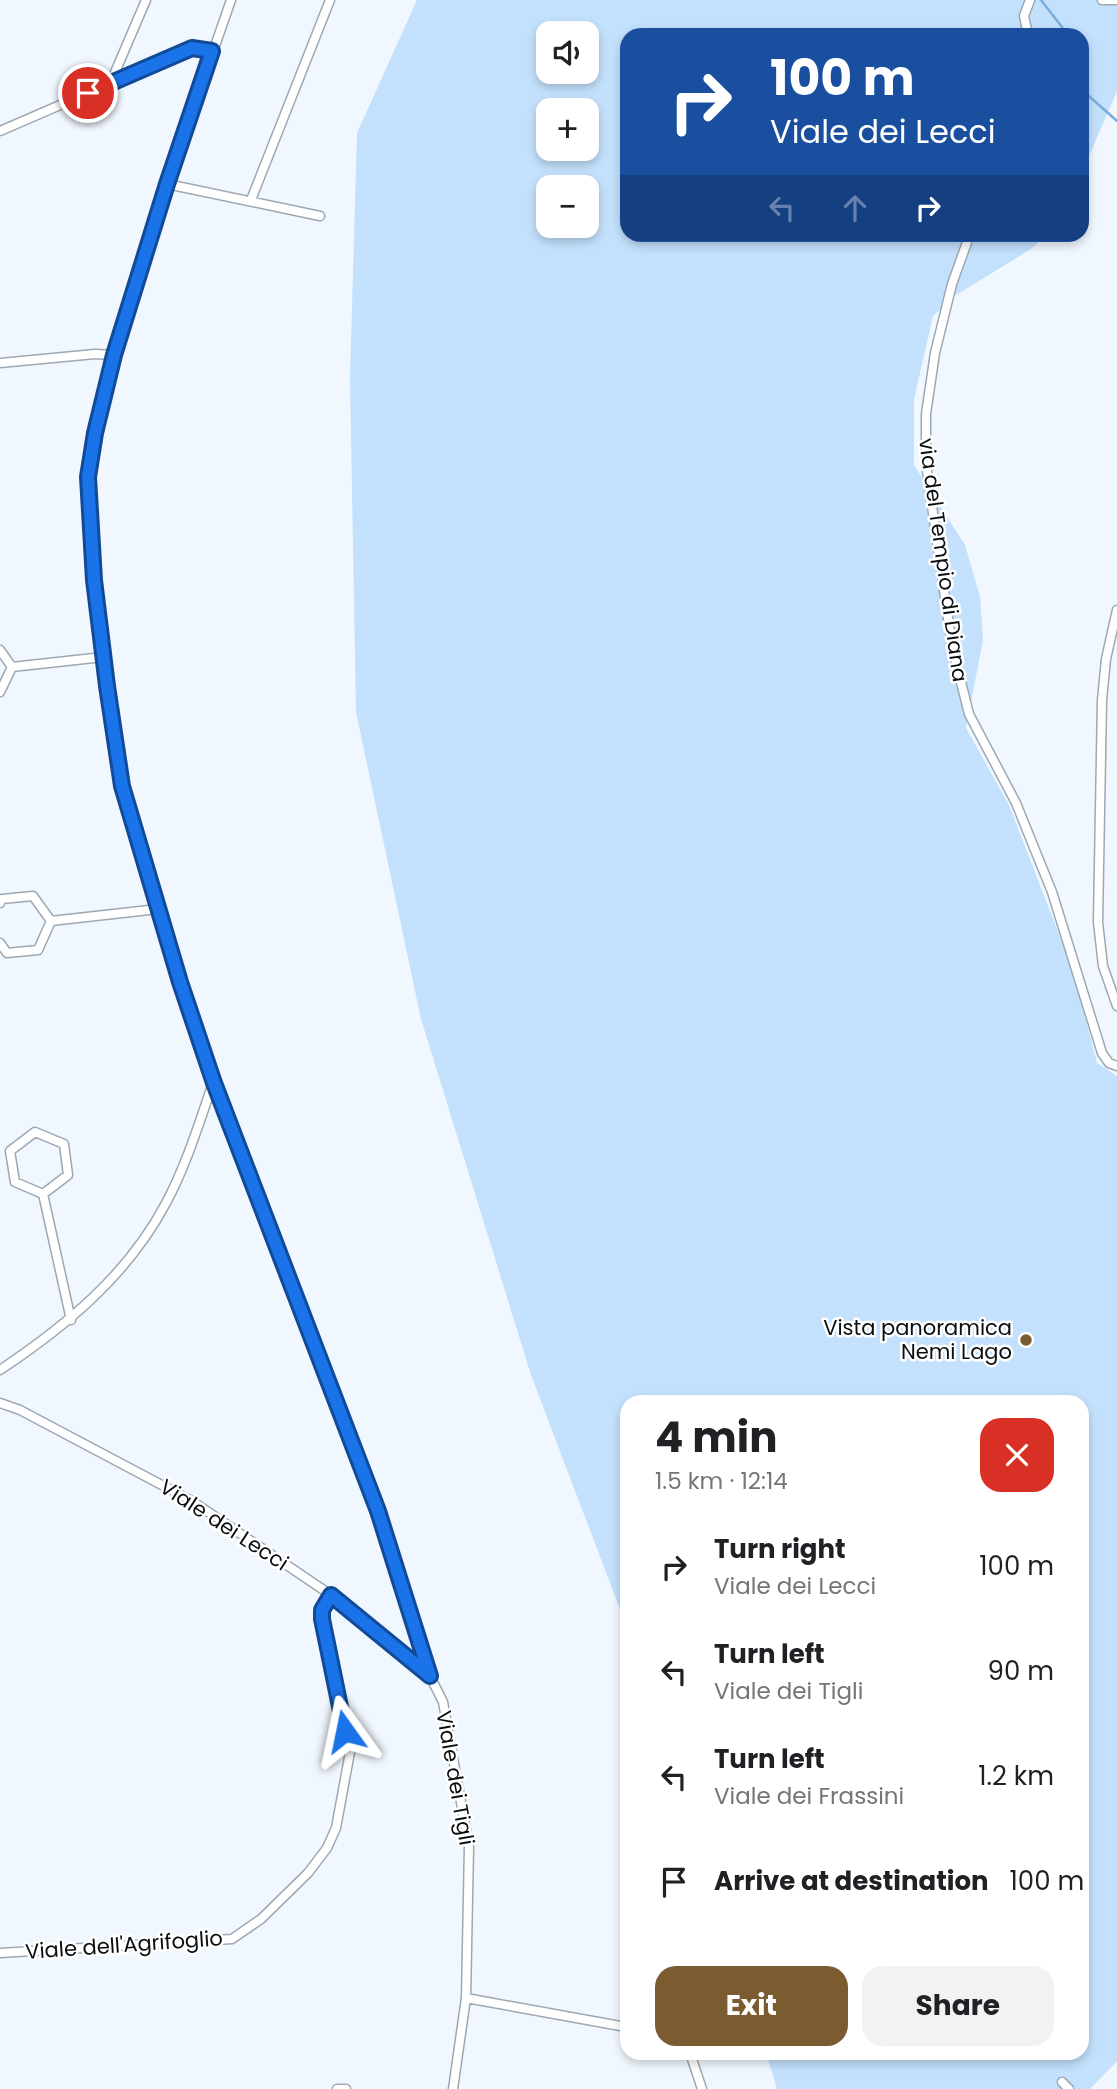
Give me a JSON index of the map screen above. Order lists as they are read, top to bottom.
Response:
{
  "streets": {
    "street": [
      "via del Tempio di Diana",
      "Viale dei Lecci",
      "Viale dei Tigli",
      "Viale dell'Agrifoglio"
    ]
  },
  "crossings": [
    ["Viale dei Lecci", "Viale dei Tigli"],
    ["Viale dei Lecci", "Viale dell'Agrifoglio"]
  ],
  "places": ["Vista panoramica Nemi Lago"],
  "page": {
    "map_buttons": ["+", "−"],
    "turn": ["100 m", "Viale dei Lecci"],
    "heading": ["4 min", "1.5 km · 12:14"],
    "list": [
      {
        "name": "Turn right",
        "note": "Viale dei Lecci",
        "value": "100 m"
      },
      {
        "name": "Turn left",
        "note": "Viale dei Tigli",
        "value": "90 m"
      },
      {
        "name": "Turn left",
        "note": "Viale dei Frassini",
        "value": "1.2 km"
      },
      {
        "name": "Arrive at destination",
        "value": "100 m"
      }
    ],
    "buttons": ["Exit", "Share"]
  }
}
